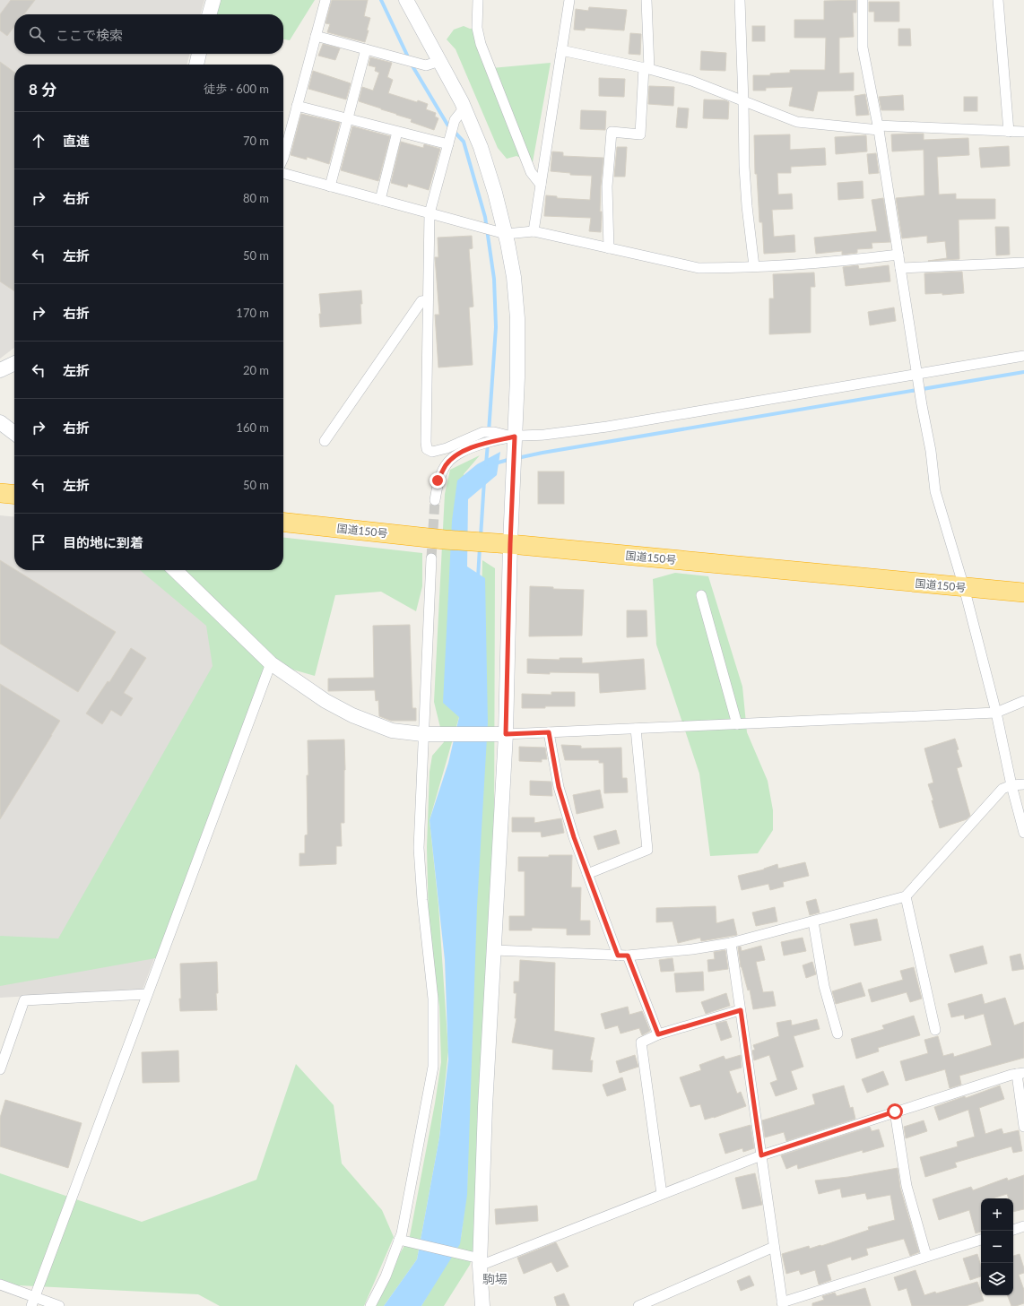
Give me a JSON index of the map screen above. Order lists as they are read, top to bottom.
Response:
{
  "streets": {
    "highway": ["国道150号"]
  },
  "districts": ["駒場"],
  "page": {
    "search": "ここで検索",
    "heading": ["8 分", "徒歩 · 600 m"],
    "list": [
      ["直進", "70 m"],
      ["右折", "80 m"],
      ["左折", "50 m"],
      ["右折", "170 m"],
      ["左折", "20 m"],
      ["右折", "160 m"],
      ["左折", "50 m"],
      "目的地に到着"
    ],
    "map_buttons": ["+", "−"]
  }
}
